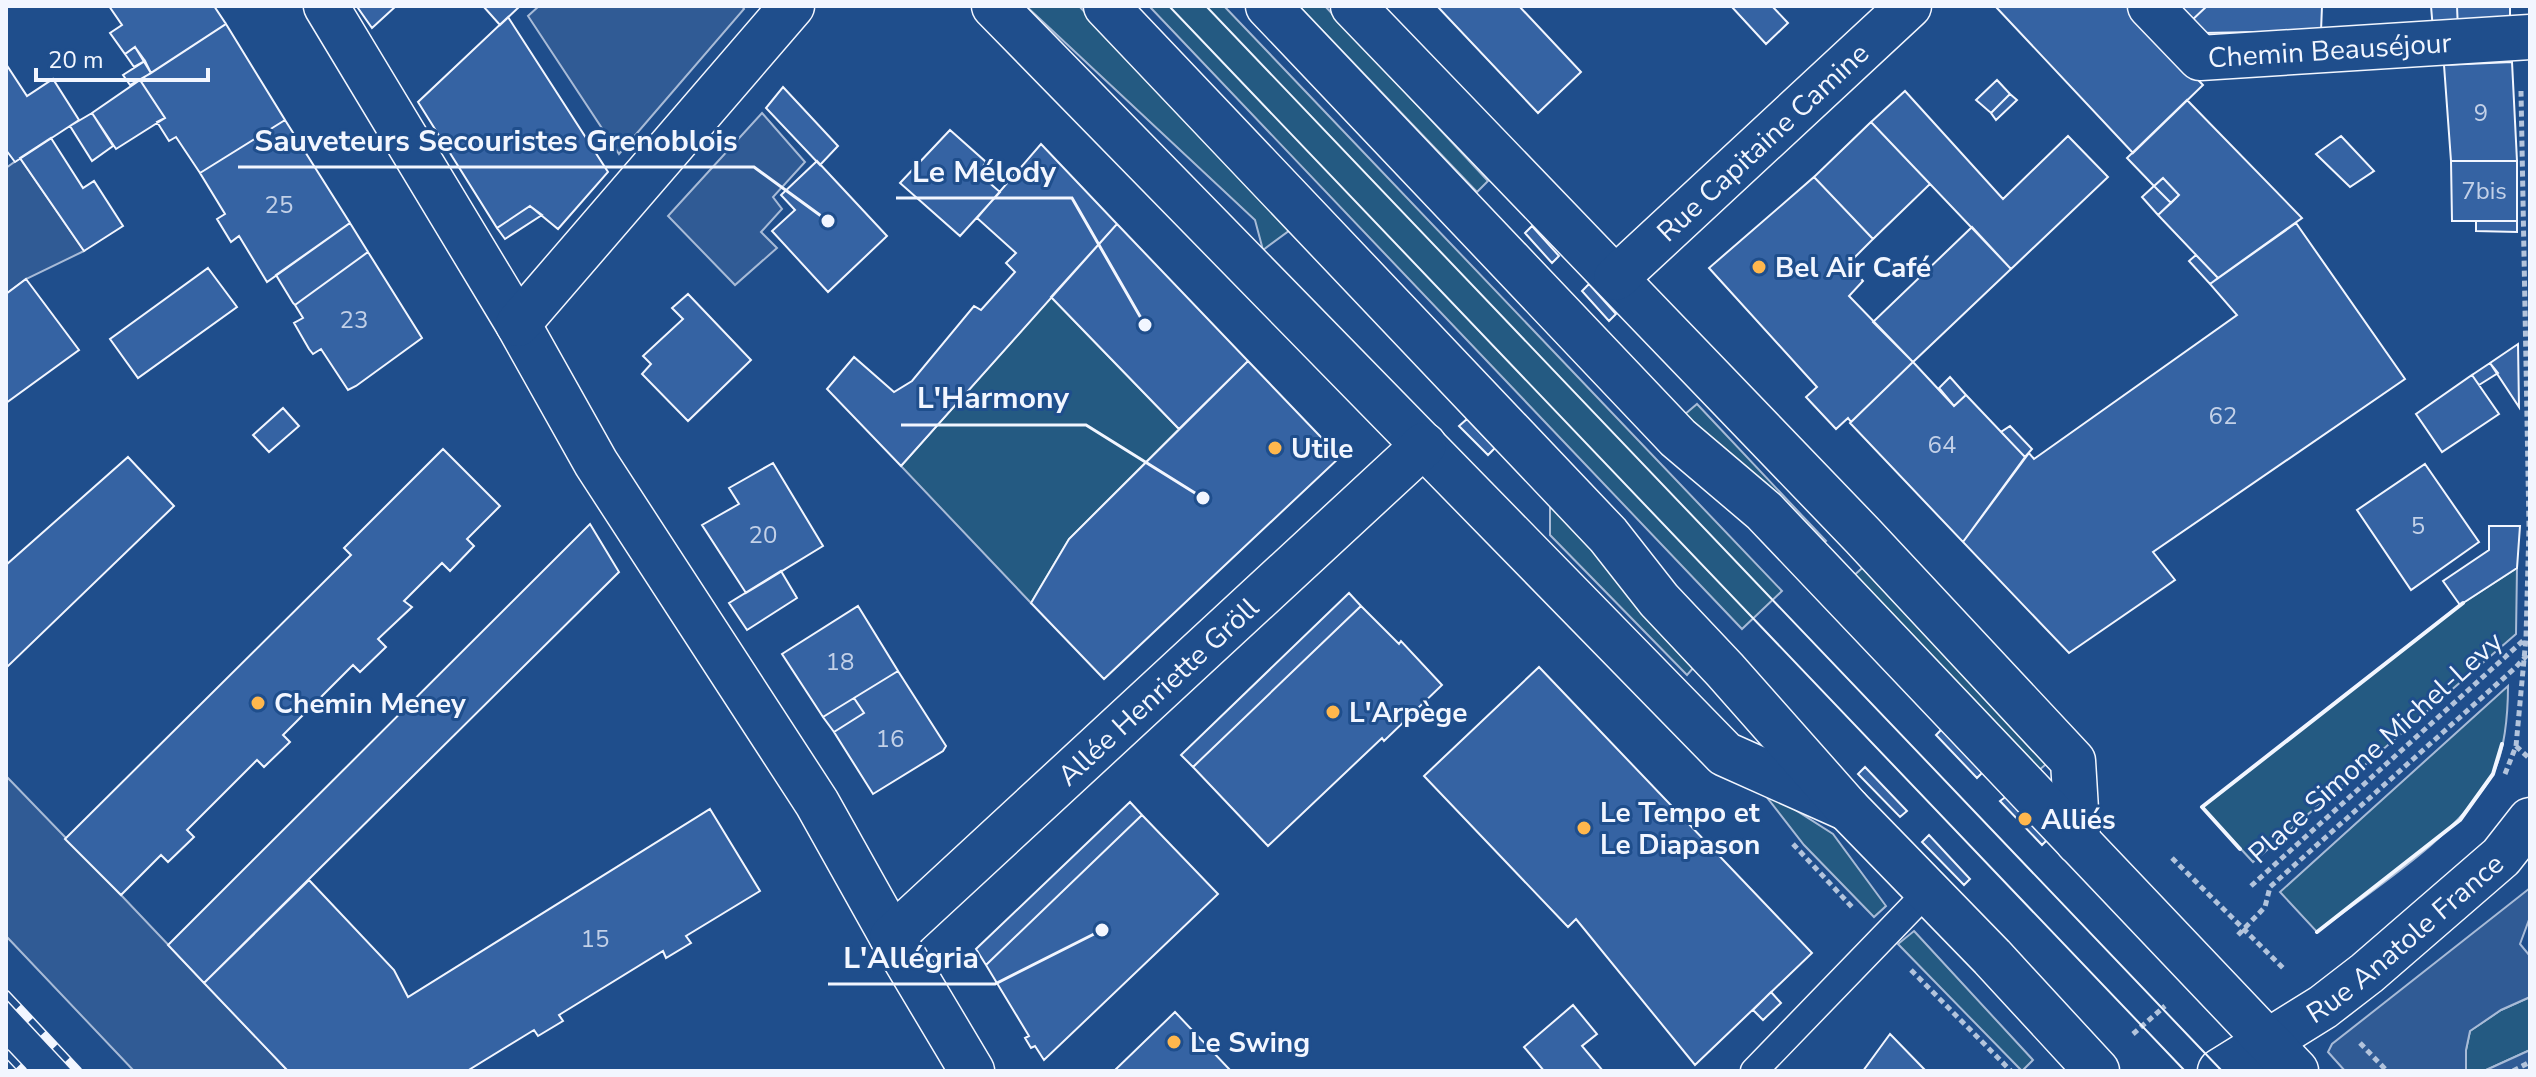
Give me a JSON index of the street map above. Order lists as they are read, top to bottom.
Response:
{
  "streets": {
    "street": [
      "Chemin Beauséjour",
      "Rue Capitaine Camine",
      "Allée Henriette Gröll",
      "Rue Anatole France"
    ],
    "path": ["Place Simone Michel-Levy"]
  },
  "places": [
    "Sauveteurs Secouristes Grenoblois",
    "Bel Air Café",
    "Le Mélody",
    "Utile",
    "L'Harmony",
    "Chemin Meney",
    "L'Arpège",
    "Alliés",
    "Le Tempo et Le Diapason",
    "L'Allégria",
    "Le Swing"
  ],
  "house_numbers": [
    "9",
    "7bis",
    "25",
    "23",
    "62",
    "64",
    "5",
    "20",
    "18",
    "16",
    "15"
  ],
  "scale_bar": "20 m"
}
